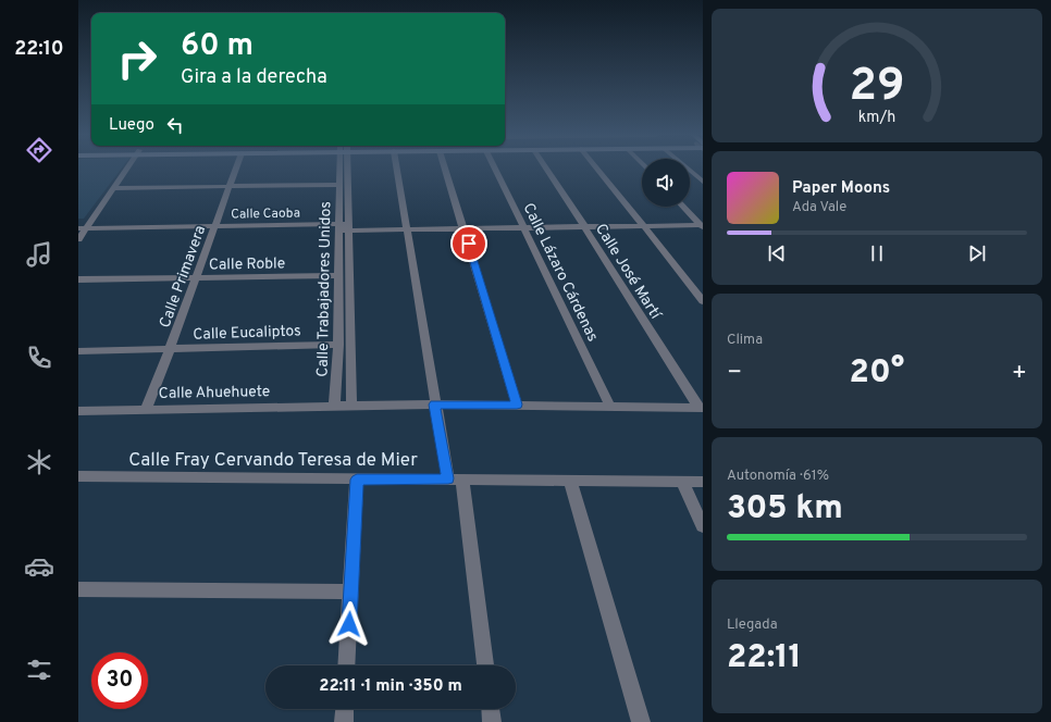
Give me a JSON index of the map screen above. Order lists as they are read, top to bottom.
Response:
{
  "streets": {
    "street": [
      "Calle Caoba",
      "Calle Roble",
      "Calle José Martí",
      "Calle Lázaro Cárdenas",
      "Calle Primavera",
      "Calle Trabajadores Unidos",
      "Calle Eucaliptos",
      "Calle Ahuehuete",
      "Calle Fray Cervando Teresa de Mier"
    ]
  },
  "crossings": [
    ["Calle Caoba", "Calle José Martí"],
    ["Calle Caoba", "Calle Lázaro Cárdenas"],
    ["Calle Caoba", "Calle Primavera"],
    ["Calle Caoba", "Calle Trabajadores Unidos"],
    ["Calle Roble", "Calle Primavera"],
    ["Calle Roble", "Calle Trabajadores Unidos"],
    ["Calle José Martí", "Calle Ahuehuete"],
    ["Calle Lázaro Cárdenas", "Calle Ahuehuete"],
    ["Calle Primavera", "Calle Eucaliptos"],
    ["Calle Primavera", "Calle Ahuehuete"],
    ["Calle Trabajadores Unidos", "Calle Eucaliptos"],
    ["Calle Trabajadores Unidos", "Calle Ahuehuete"]
  ],
  "page": {
    "tabs": "22:10",
    "turn": ["60 m", "Gira a la derecha"],
    "then": "Luego",
    "song": ["Paper Moons", "Ada Vale"],
    "tile": [
      "Clima",
      ["Autonomía · 61%", "305 km"],
      ["Llegada", "22:11"]
    ],
    "heat": ["−", "20°", "+"],
    "limit": "30",
    "trip": "22:11 · 1 min · 350 m",
    "gauge": ["29", "km/h"]
  }
}
